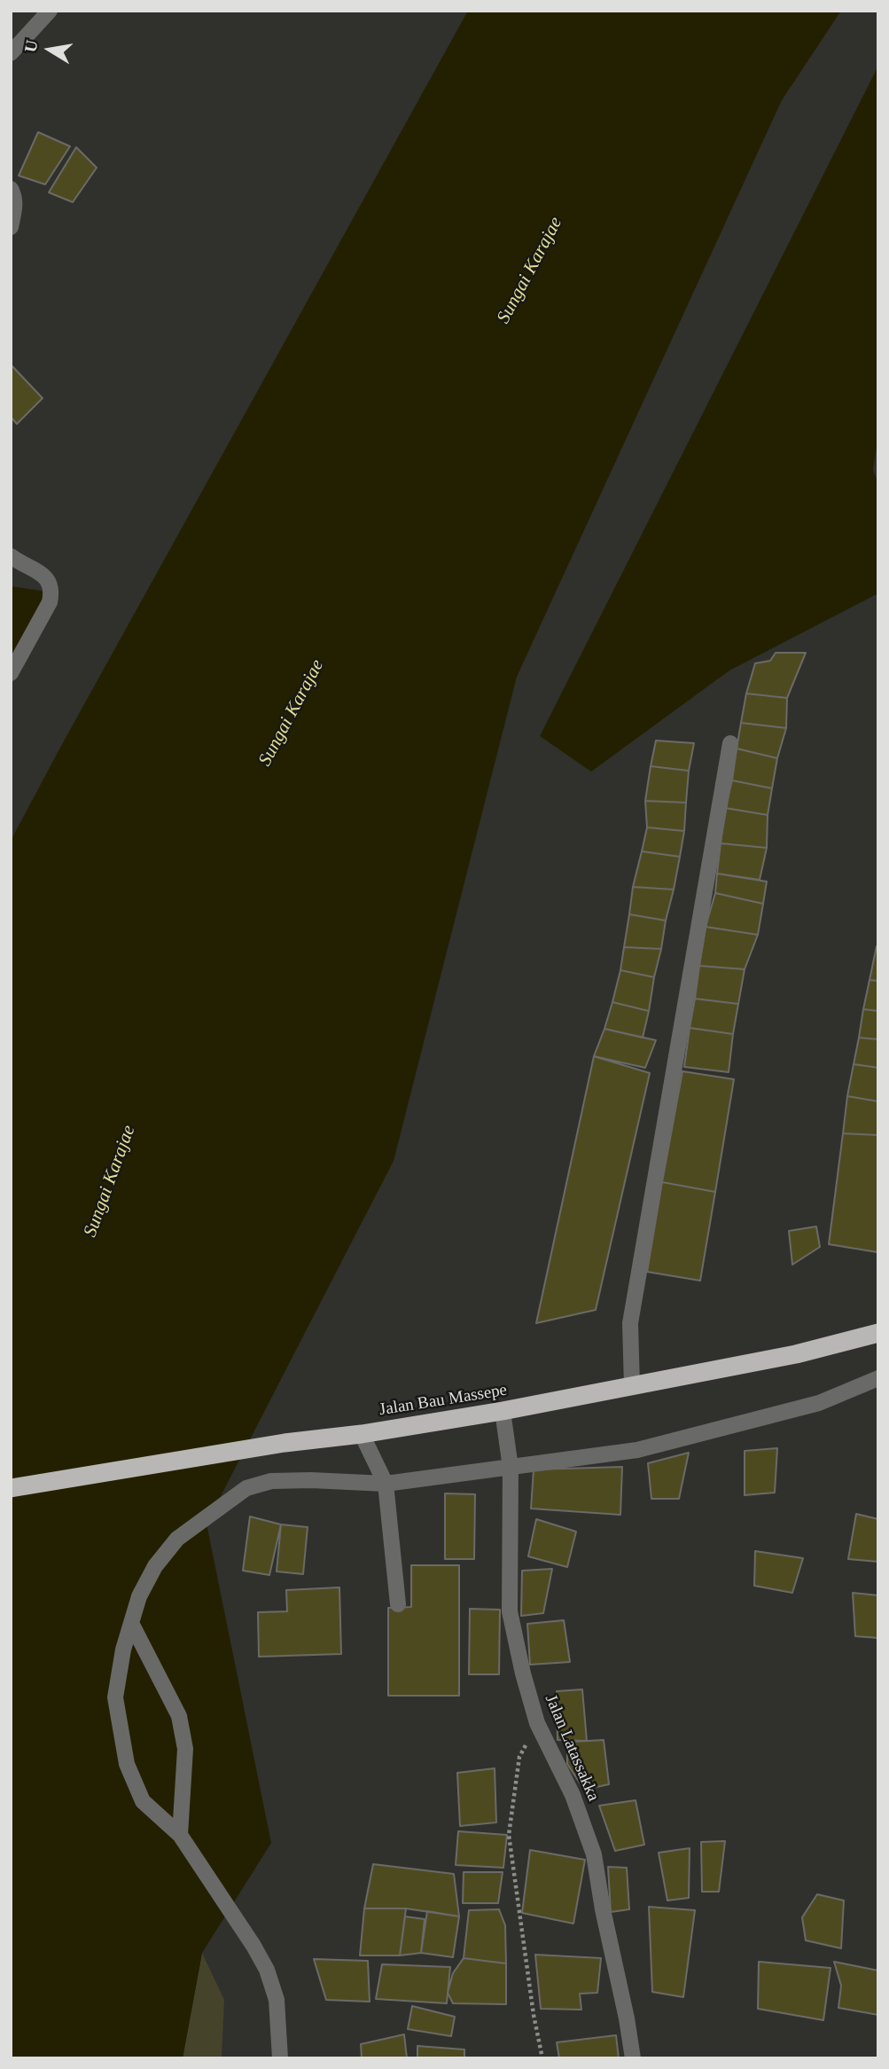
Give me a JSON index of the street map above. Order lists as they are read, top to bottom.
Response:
{
  "streets": {
    "highway": ["Jalan Bau Massepe"],
    "street": ["Jalan Latassakka"]
  },
  "crossings": [
    ["Jalan Bau Massepe", "Jalan Latassakka"]
  ],
  "water": ["Sungai Karajae"],
  "north": "left"
}
